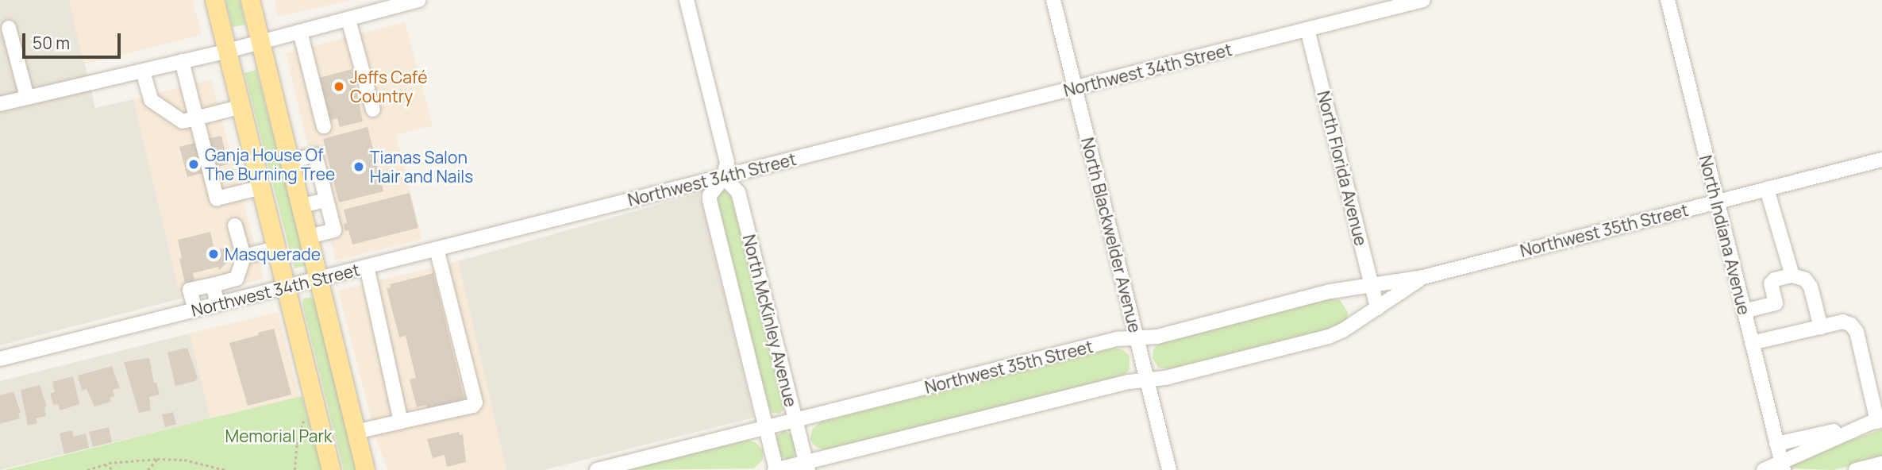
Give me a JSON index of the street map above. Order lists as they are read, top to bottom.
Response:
{
  "streets": {
    "street": [
      "Northwest 34th Street",
      "North Florida Avenue",
      "Northwest 35th Street",
      "North Blackwelder Avenue",
      "North Indiana Avenue",
      "North McKinley Avenue"
    ]
  },
  "crossings": [
    ["Northwest 34th Street", "North Florida Avenue"],
    ["Northwest 34th Street", "North Blackwelder Avenue"],
    ["Northwest 34th Street", "North McKinley Avenue"],
    ["North Florida Avenue", "Northwest 35th Street"],
    ["Northwest 35th Street", "North Blackwelder Avenue"],
    ["Northwest 35th Street", "North Indiana Avenue"],
    ["Northwest 35th Street", "North McKinley Avenue"]
  ],
  "parks": ["Memorial Park"],
  "places": [
    "Jeffs Café Country",
    "Ganja House Of The Burning Tree",
    "Tianas Salon Hair and Nails",
    "Masquerade"
  ],
  "scale_bar": "50 m"
}
